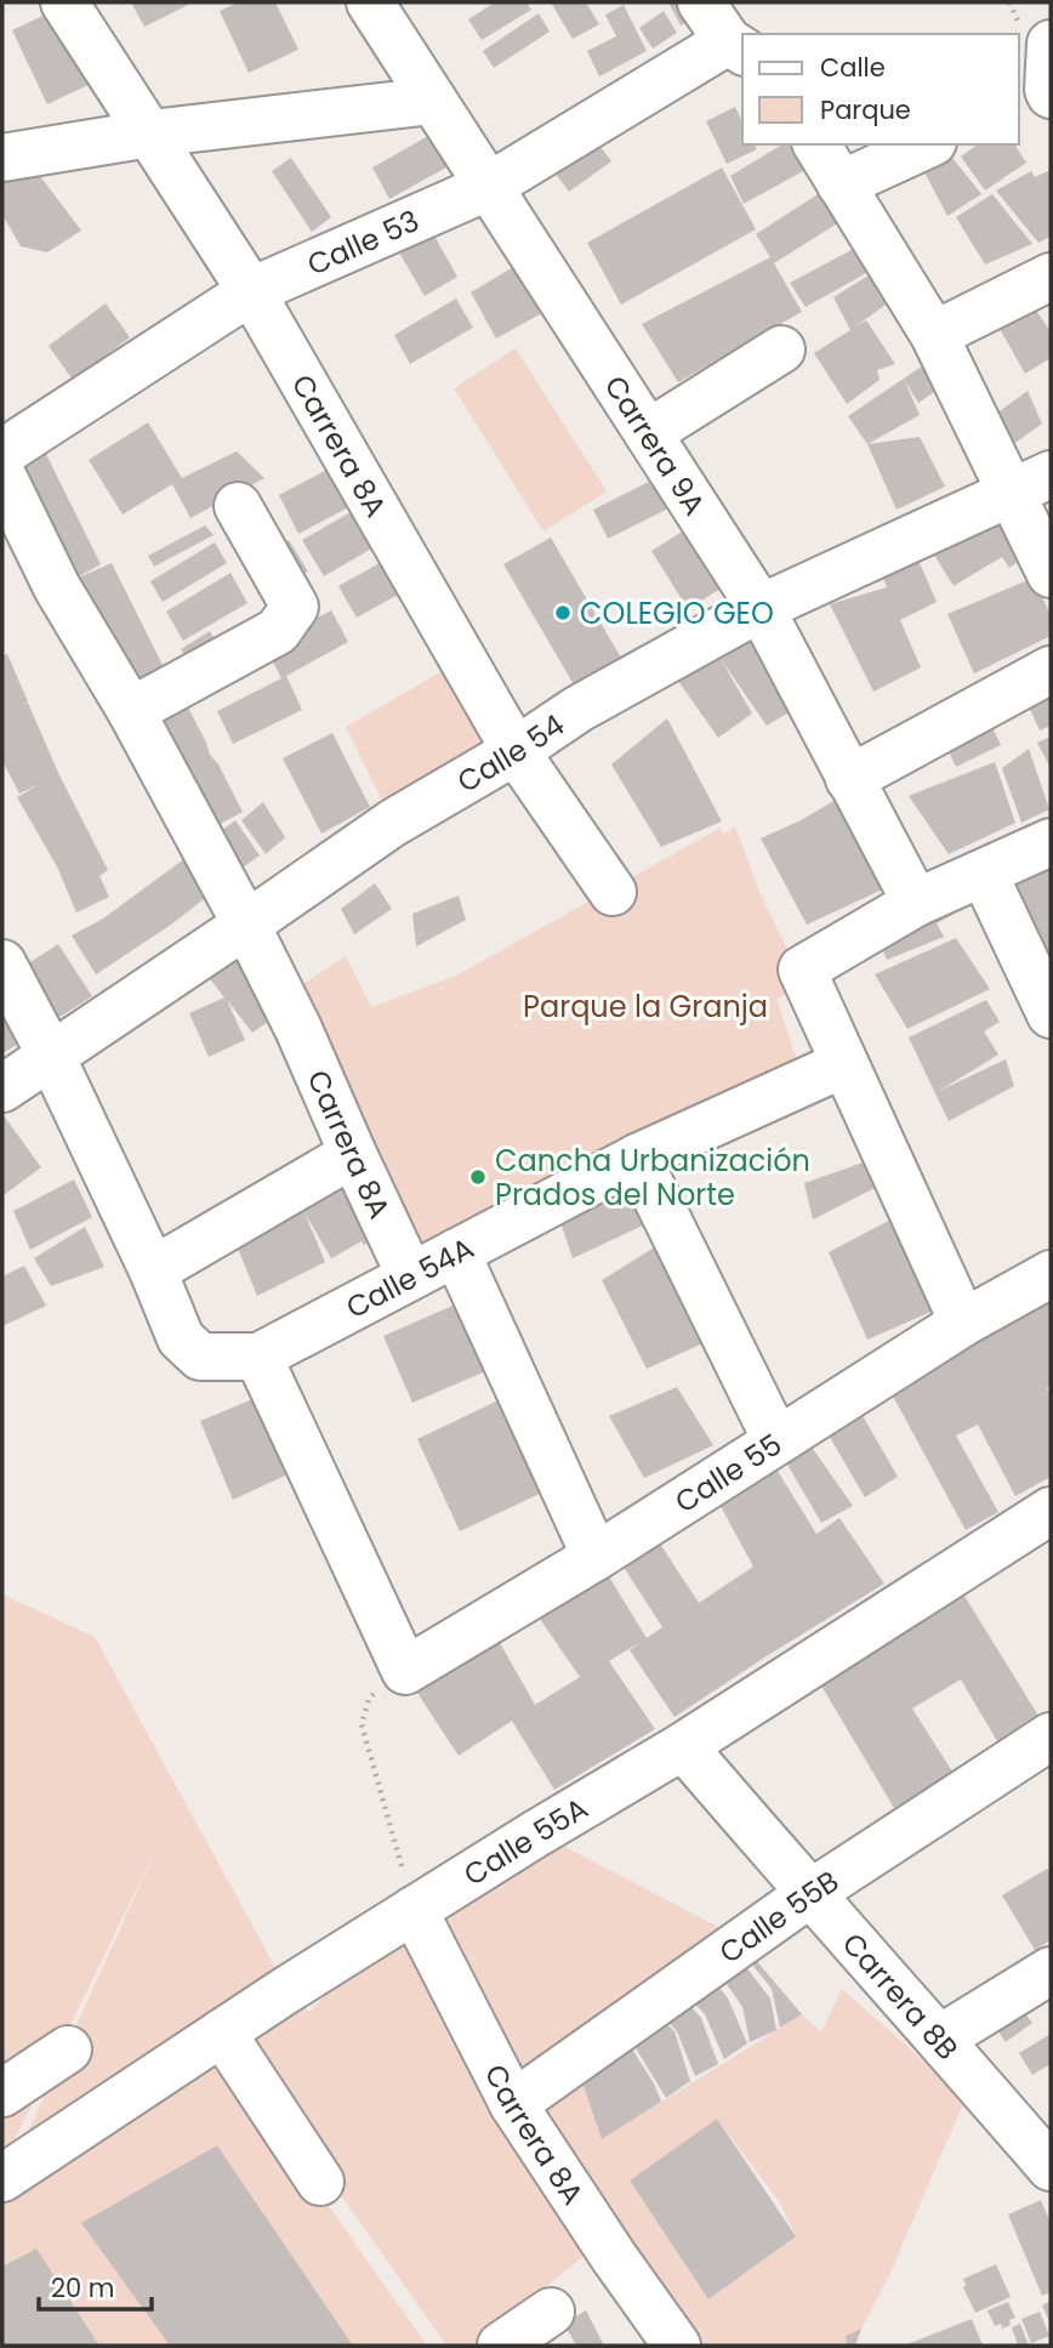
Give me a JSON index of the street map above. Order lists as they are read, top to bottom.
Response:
{
  "streets": {
    "street": [
      "Calle 53",
      "Carrera 9A",
      "Carrera 8A",
      "Calle 54",
      "Calle 54A",
      "Calle 55",
      "Calle 55A",
      "Calle 55B",
      "Carrera 8B"
    ]
  },
  "crossings": [
    ["Calle 53", "Carrera 9A"],
    ["Calle 53", "Carrera 8A"],
    ["Carrera 9A", "Calle 54"],
    ["Carrera 8A", "Calle 54"],
    ["Carrera 8A", "Calle 54A"],
    ["Carrera 8A", "Calle 55A"],
    ["Carrera 8A", "Calle 55B"],
    ["Calle 55A", "Carrera 8B"],
    ["Calle 55B", "Carrera 8B"]
  ],
  "parks": ["Parque la Granja"],
  "places": ["COLEGIO GEO", "Cancha Urbanización Prados del Norte"],
  "legend": ["Calle", "Parque"],
  "scale_bar": "20 m"
}
